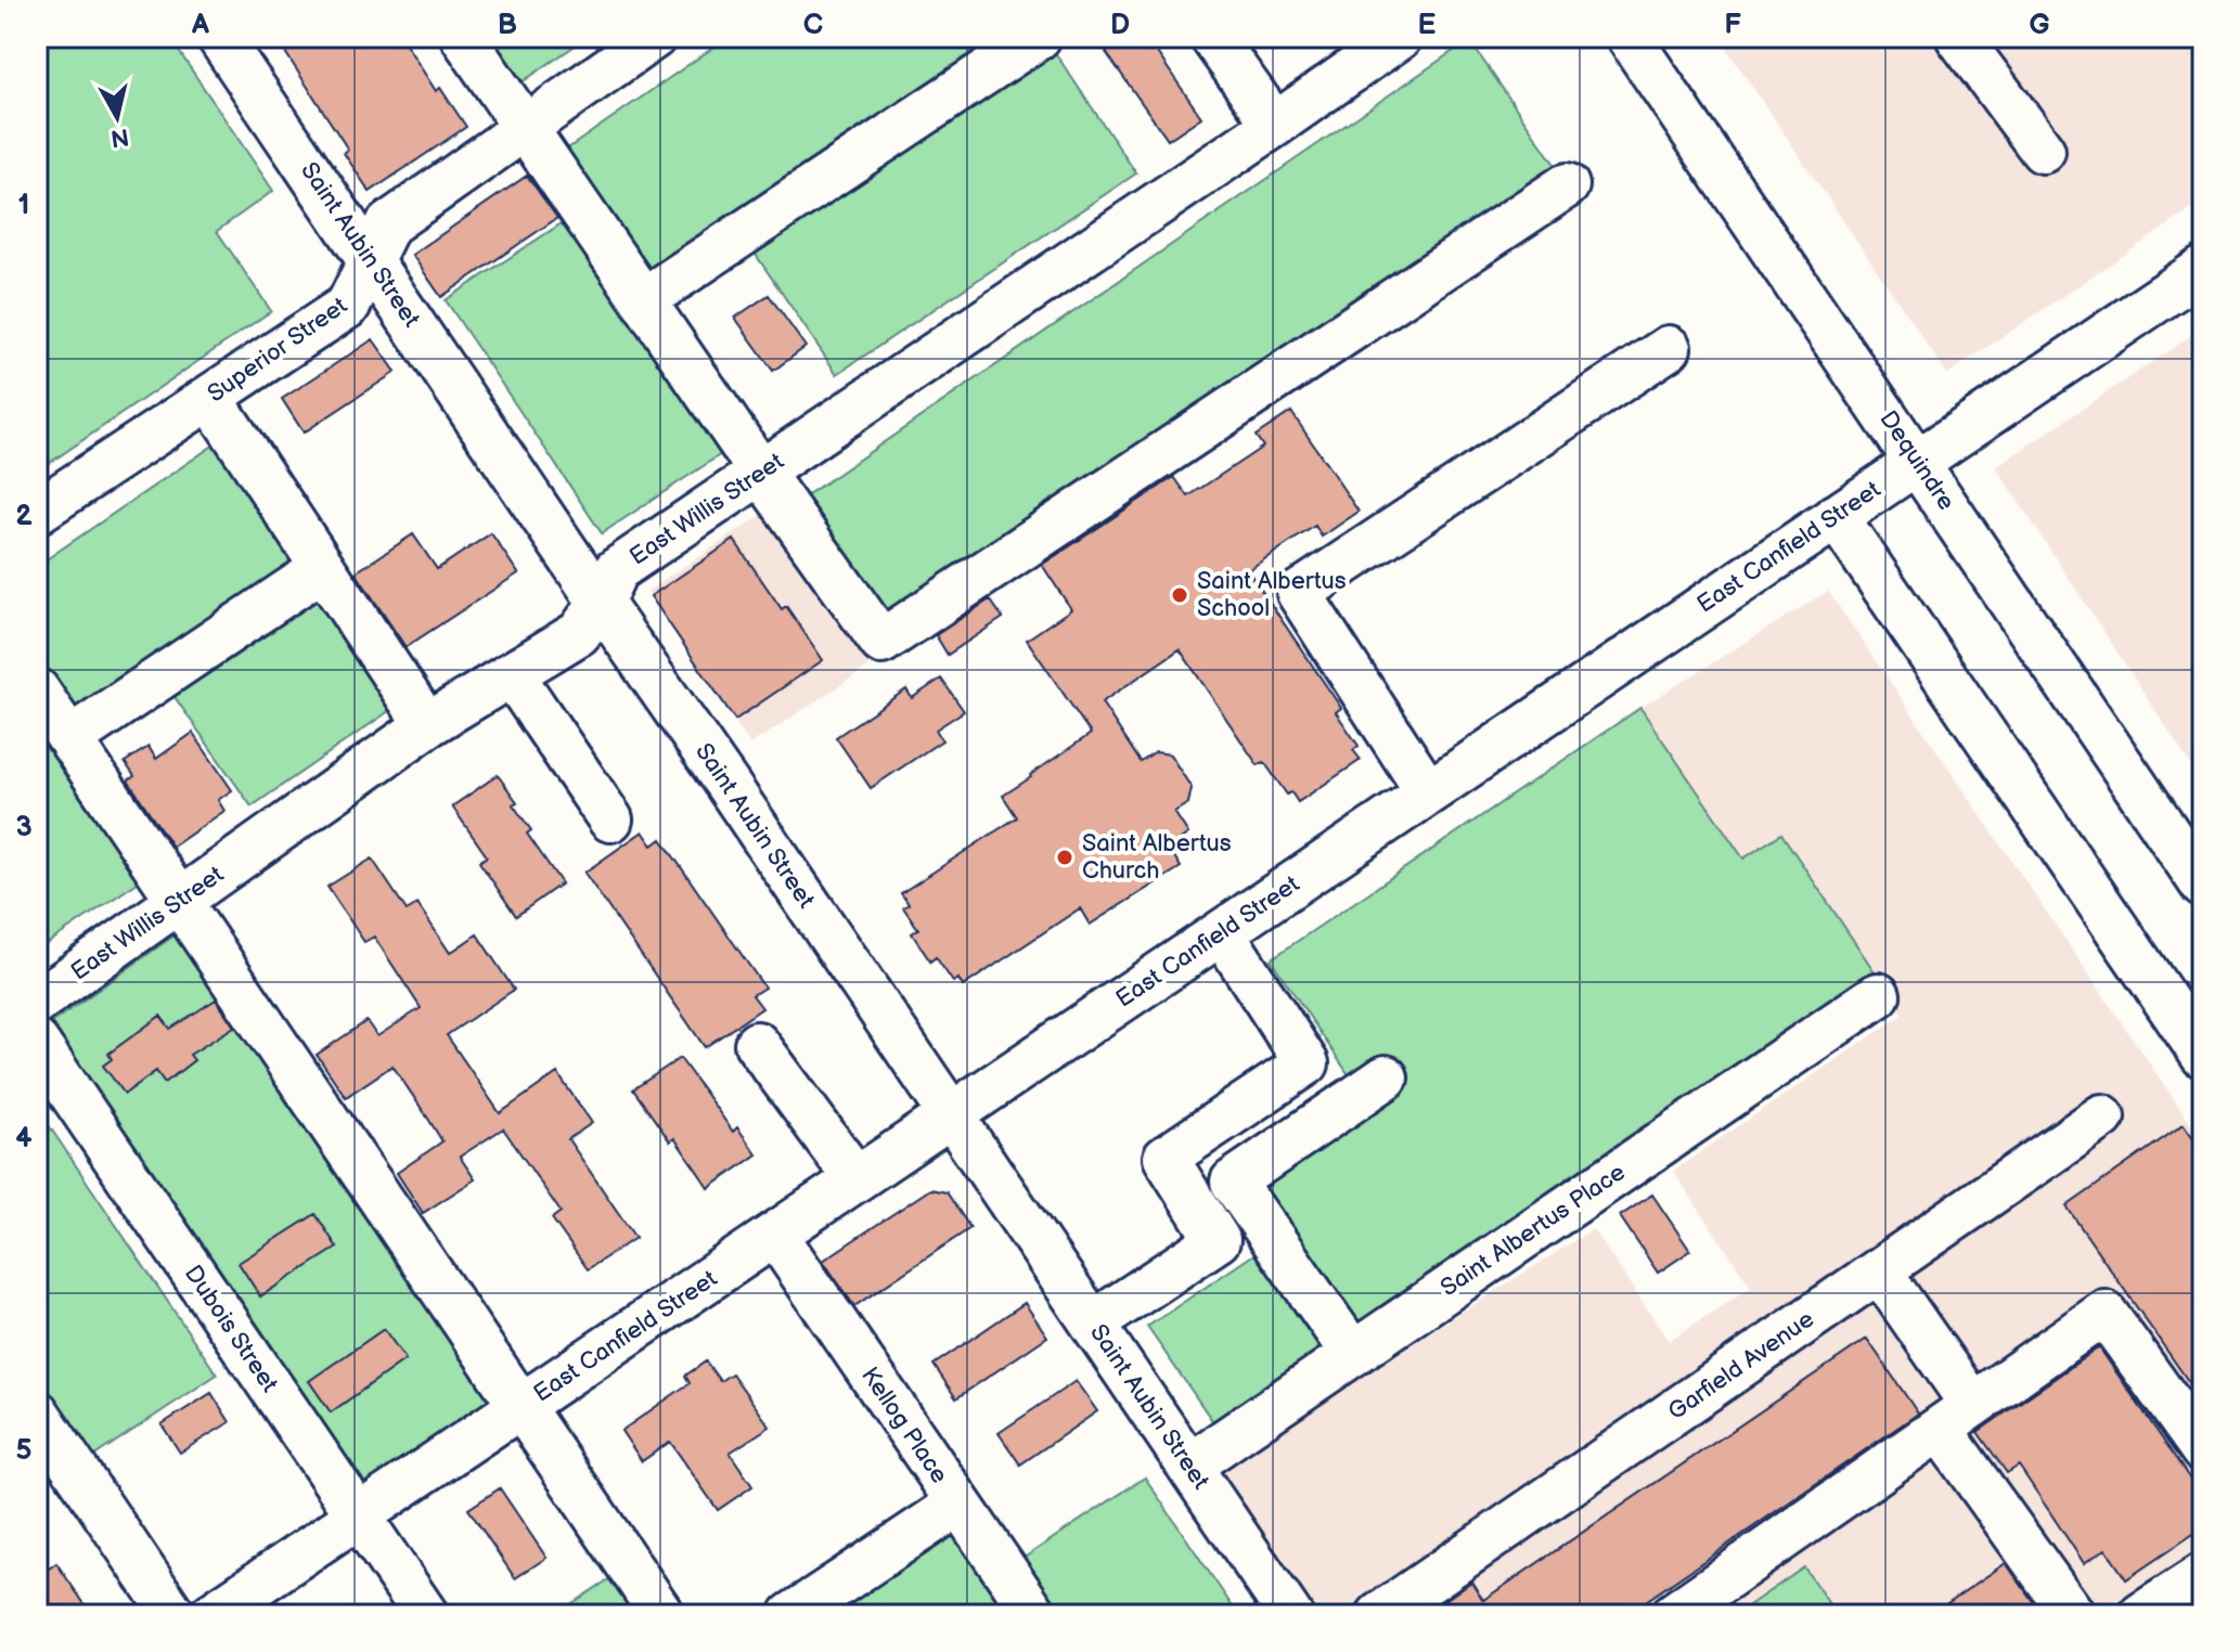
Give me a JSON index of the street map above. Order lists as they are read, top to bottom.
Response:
{
  "streets": {
    "street": [
      "Saint Aubin Street",
      "Superior Street",
      "Dequindre",
      "East Willis Street",
      "East Canfield Street",
      "Saint Albertus Place",
      "Dubois Street",
      "Garfield Avenue",
      "Kellog Place"
    ]
  },
  "crossings": [
    ["Saint Aubin Street", "Superior Street"],
    ["Saint Aubin Street", "East Willis Street"],
    ["Saint Aubin Street", "East Canfield Street"],
    ["Saint Aubin Street", "Saint Albertus Place"],
    ["Dequindre", "East Canfield Street"],
    ["East Canfield Street", "Dubois Street"],
    ["East Canfield Street", "Kellog Place"]
  ],
  "places": ["Saint Albertus School", "Saint Albertus Church"],
  "north": "bottom",
  "grid": {
    "columns": [
      "A",
      "B",
      "C",
      "D",
      "E",
      "F",
      "G"
    ],
    "rows": [
      "1",
      "2",
      "3",
      "4",
      "5"
    ]
  }
}
